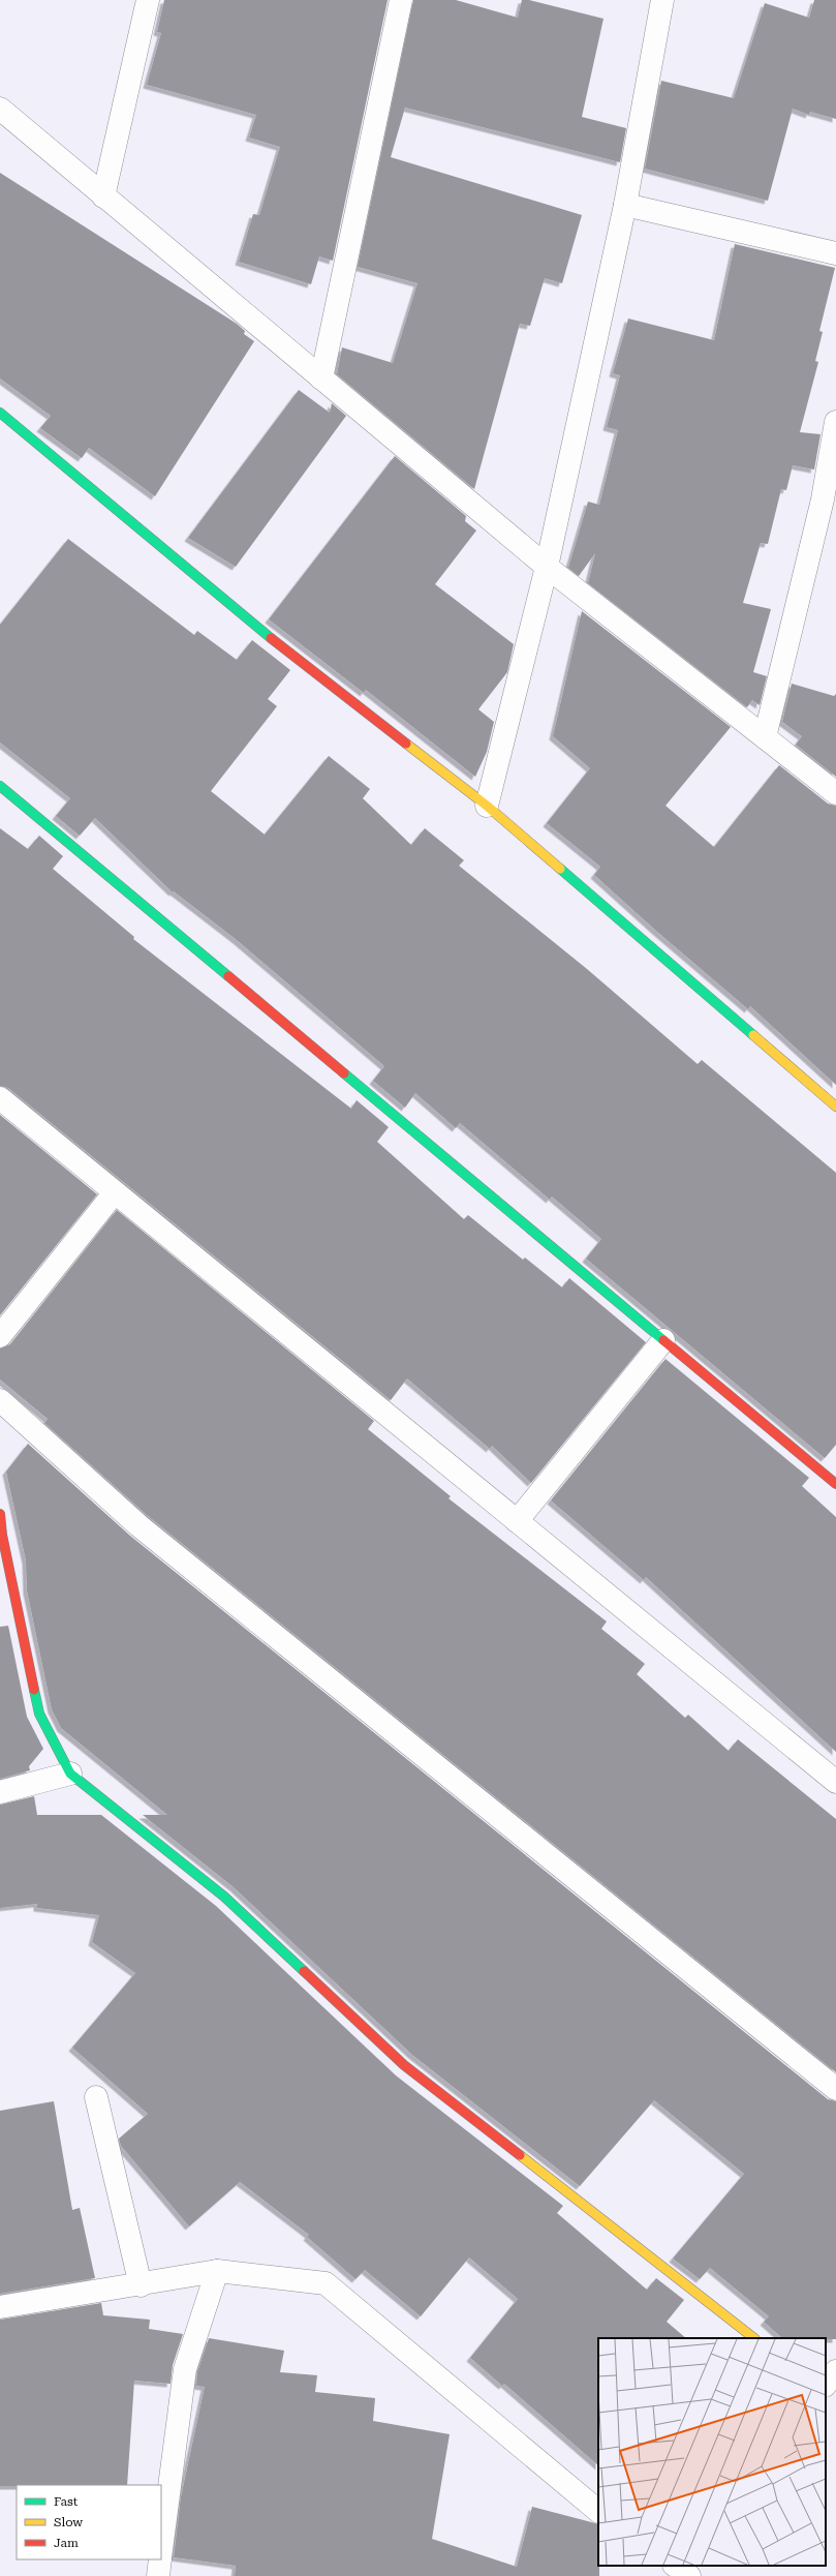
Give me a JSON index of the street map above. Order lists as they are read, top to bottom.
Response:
{
  "legend": ["Fast", "Slow", "Jam"]
}
